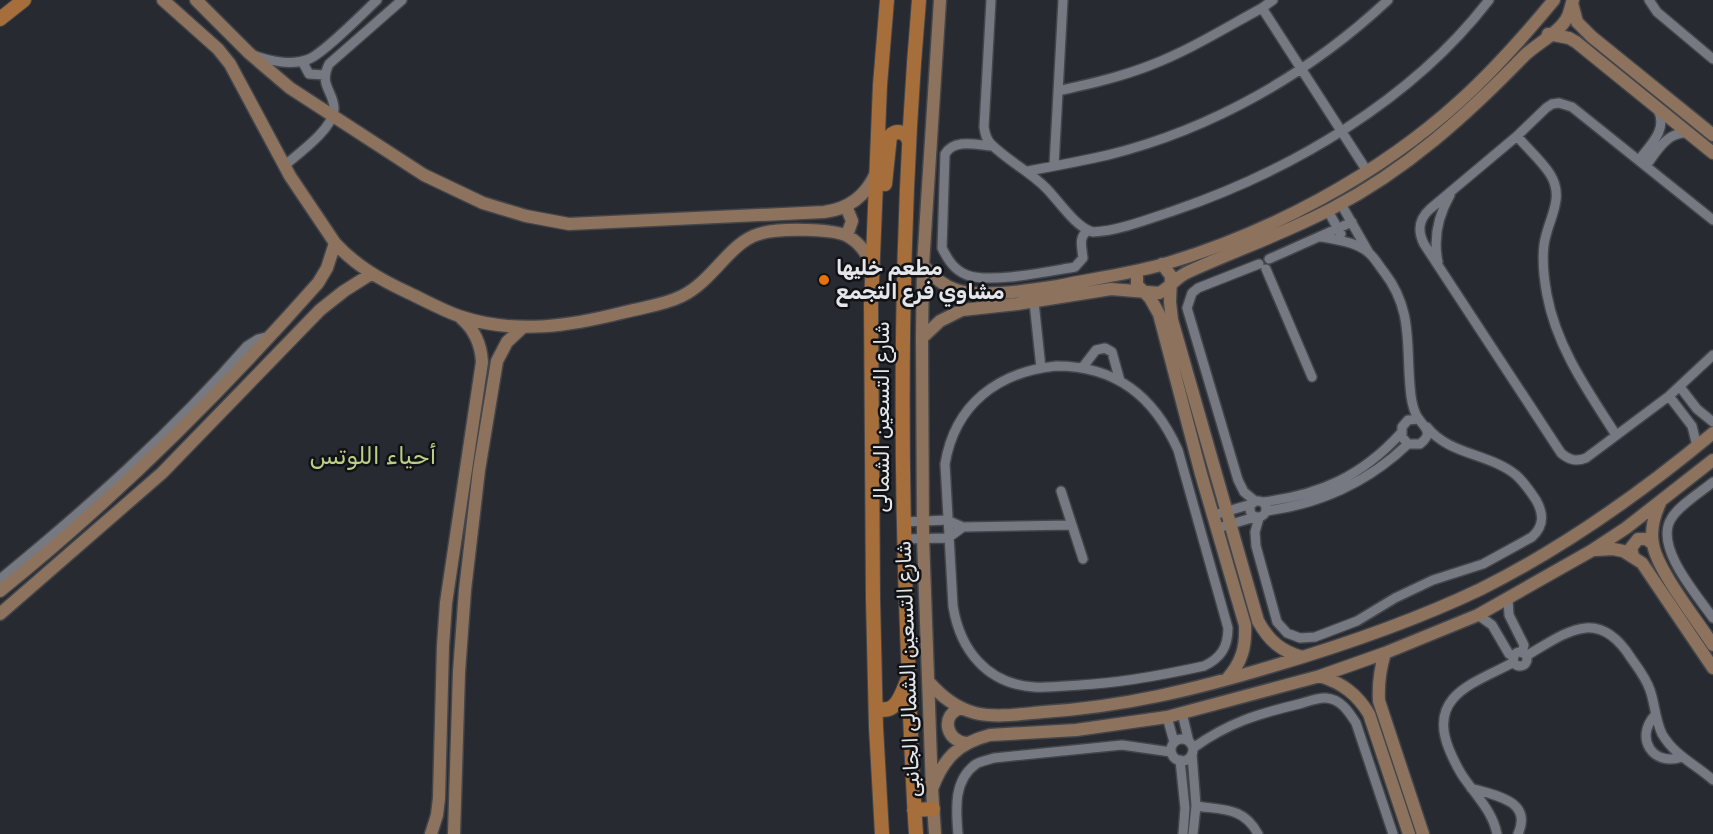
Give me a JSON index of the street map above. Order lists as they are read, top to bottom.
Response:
{
  "streets": {
    "main road": ["شارع التسعين الشمالى"],
    "street": ["شارع التسعين الشمالى الجانبى"]
  },
  "districts": ["أحياء اللوتس"],
  "places": ["مطعم خليها مشاوي فرع التجمع"]
}
